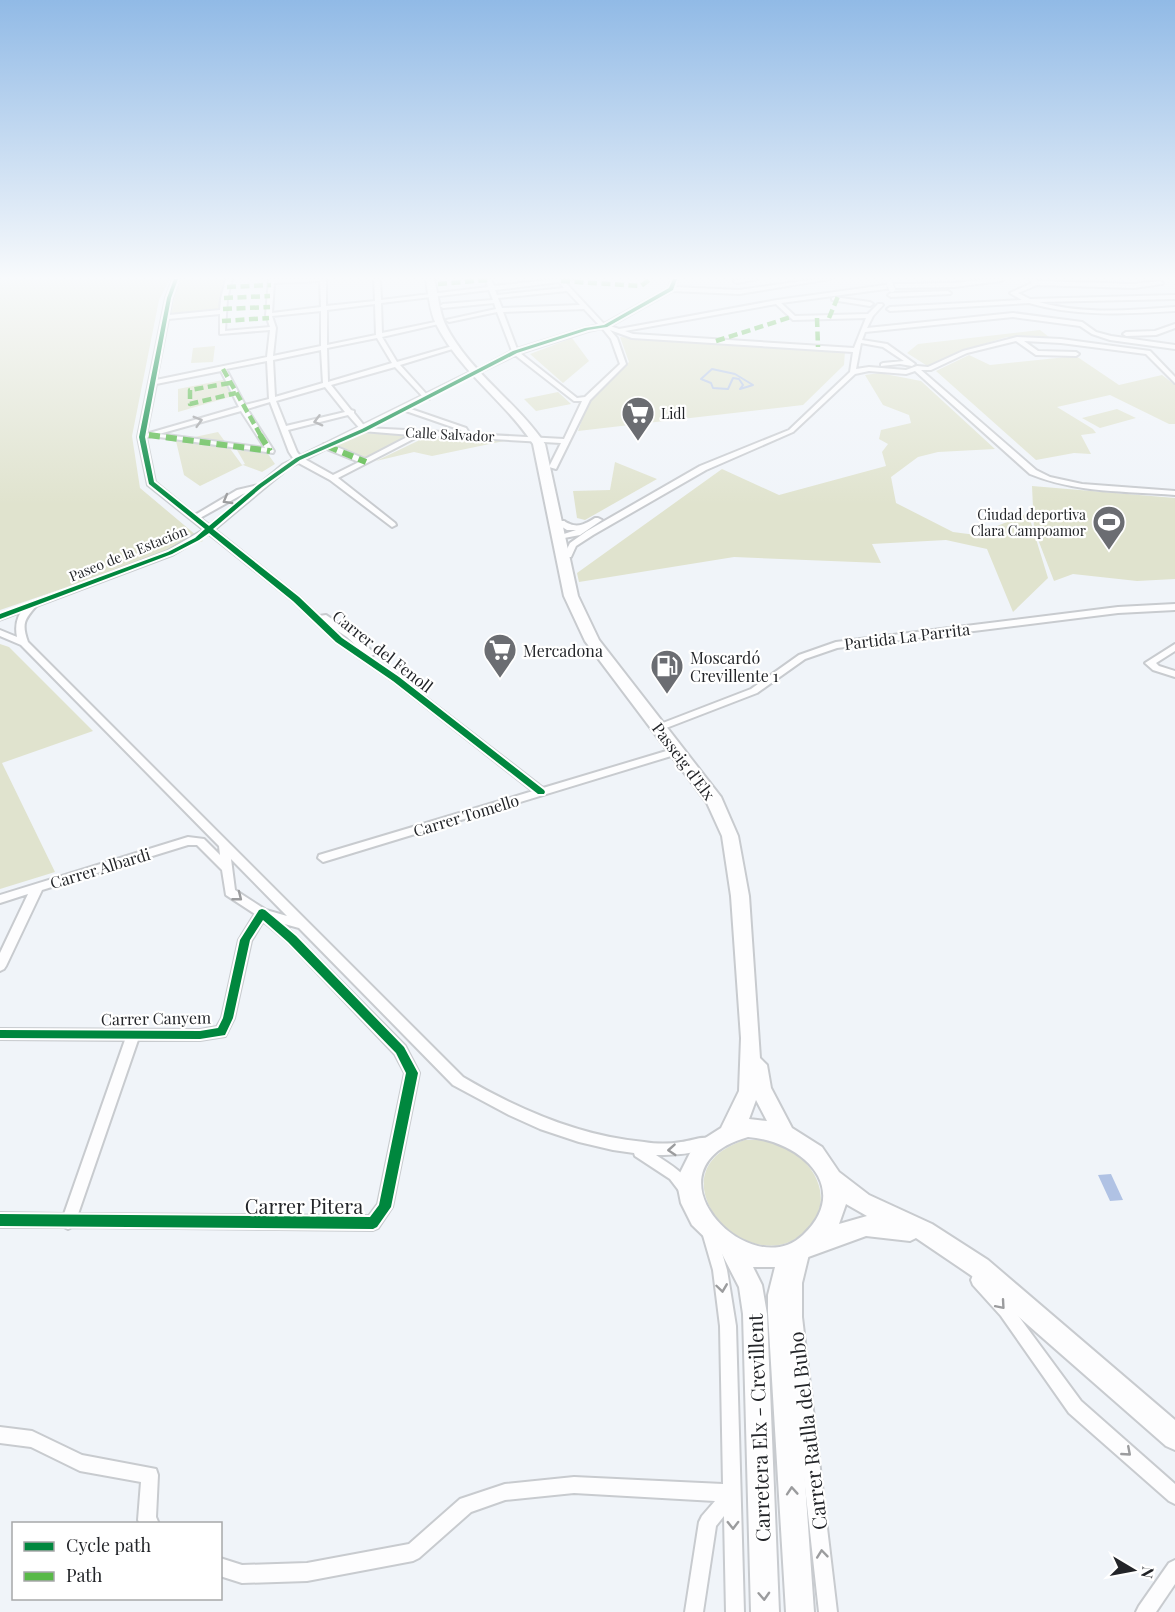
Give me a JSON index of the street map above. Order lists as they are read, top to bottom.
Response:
{
  "streets": {
    "highway": ["Passeig d'Elx", "Carretera Elx - Crevillent"],
    "street": [
      "Calle Salvador",
      "Paseo de la Estación",
      "Partida La Parrita",
      "Carrer del Fenoll",
      "Carrer Tomello",
      "Carrer Albardi",
      "Carrer Canyem",
      "Carrer Pitera",
      "Carrer Ratlla del Bubo"
    ]
  },
  "crossings": [
    ["Calle Salvador", "Paseo de la Estación"],
    ["Calle Salvador", "Passeig d'Elx"],
    ["Paseo de la Estación", "Carrer del Fenoll"],
    ["Paseo de la Estación", "Passeig d'Elx"],
    ["Partida La Parrita", "Passeig d'Elx"],
    ["Carrer del Fenoll", "Carrer Tomello"],
    ["Passeig d'Elx", "Carrer Tomello"],
    ["Carrer Canyem", "Carrer Pitera"],
    ["Carretera Elx - Crevillent", "Carrer Ratlla del Bubo"]
  ],
  "places": {
    "supermarket": ["Lidl", "Mercadona"],
    "sports": ["Ciudad deportiva Clara Campoamor"],
    "fuel station": ["Moscardó Crevillente 1"]
  },
  "legend": ["Cycle path", "Path"],
  "north": "right"
}
